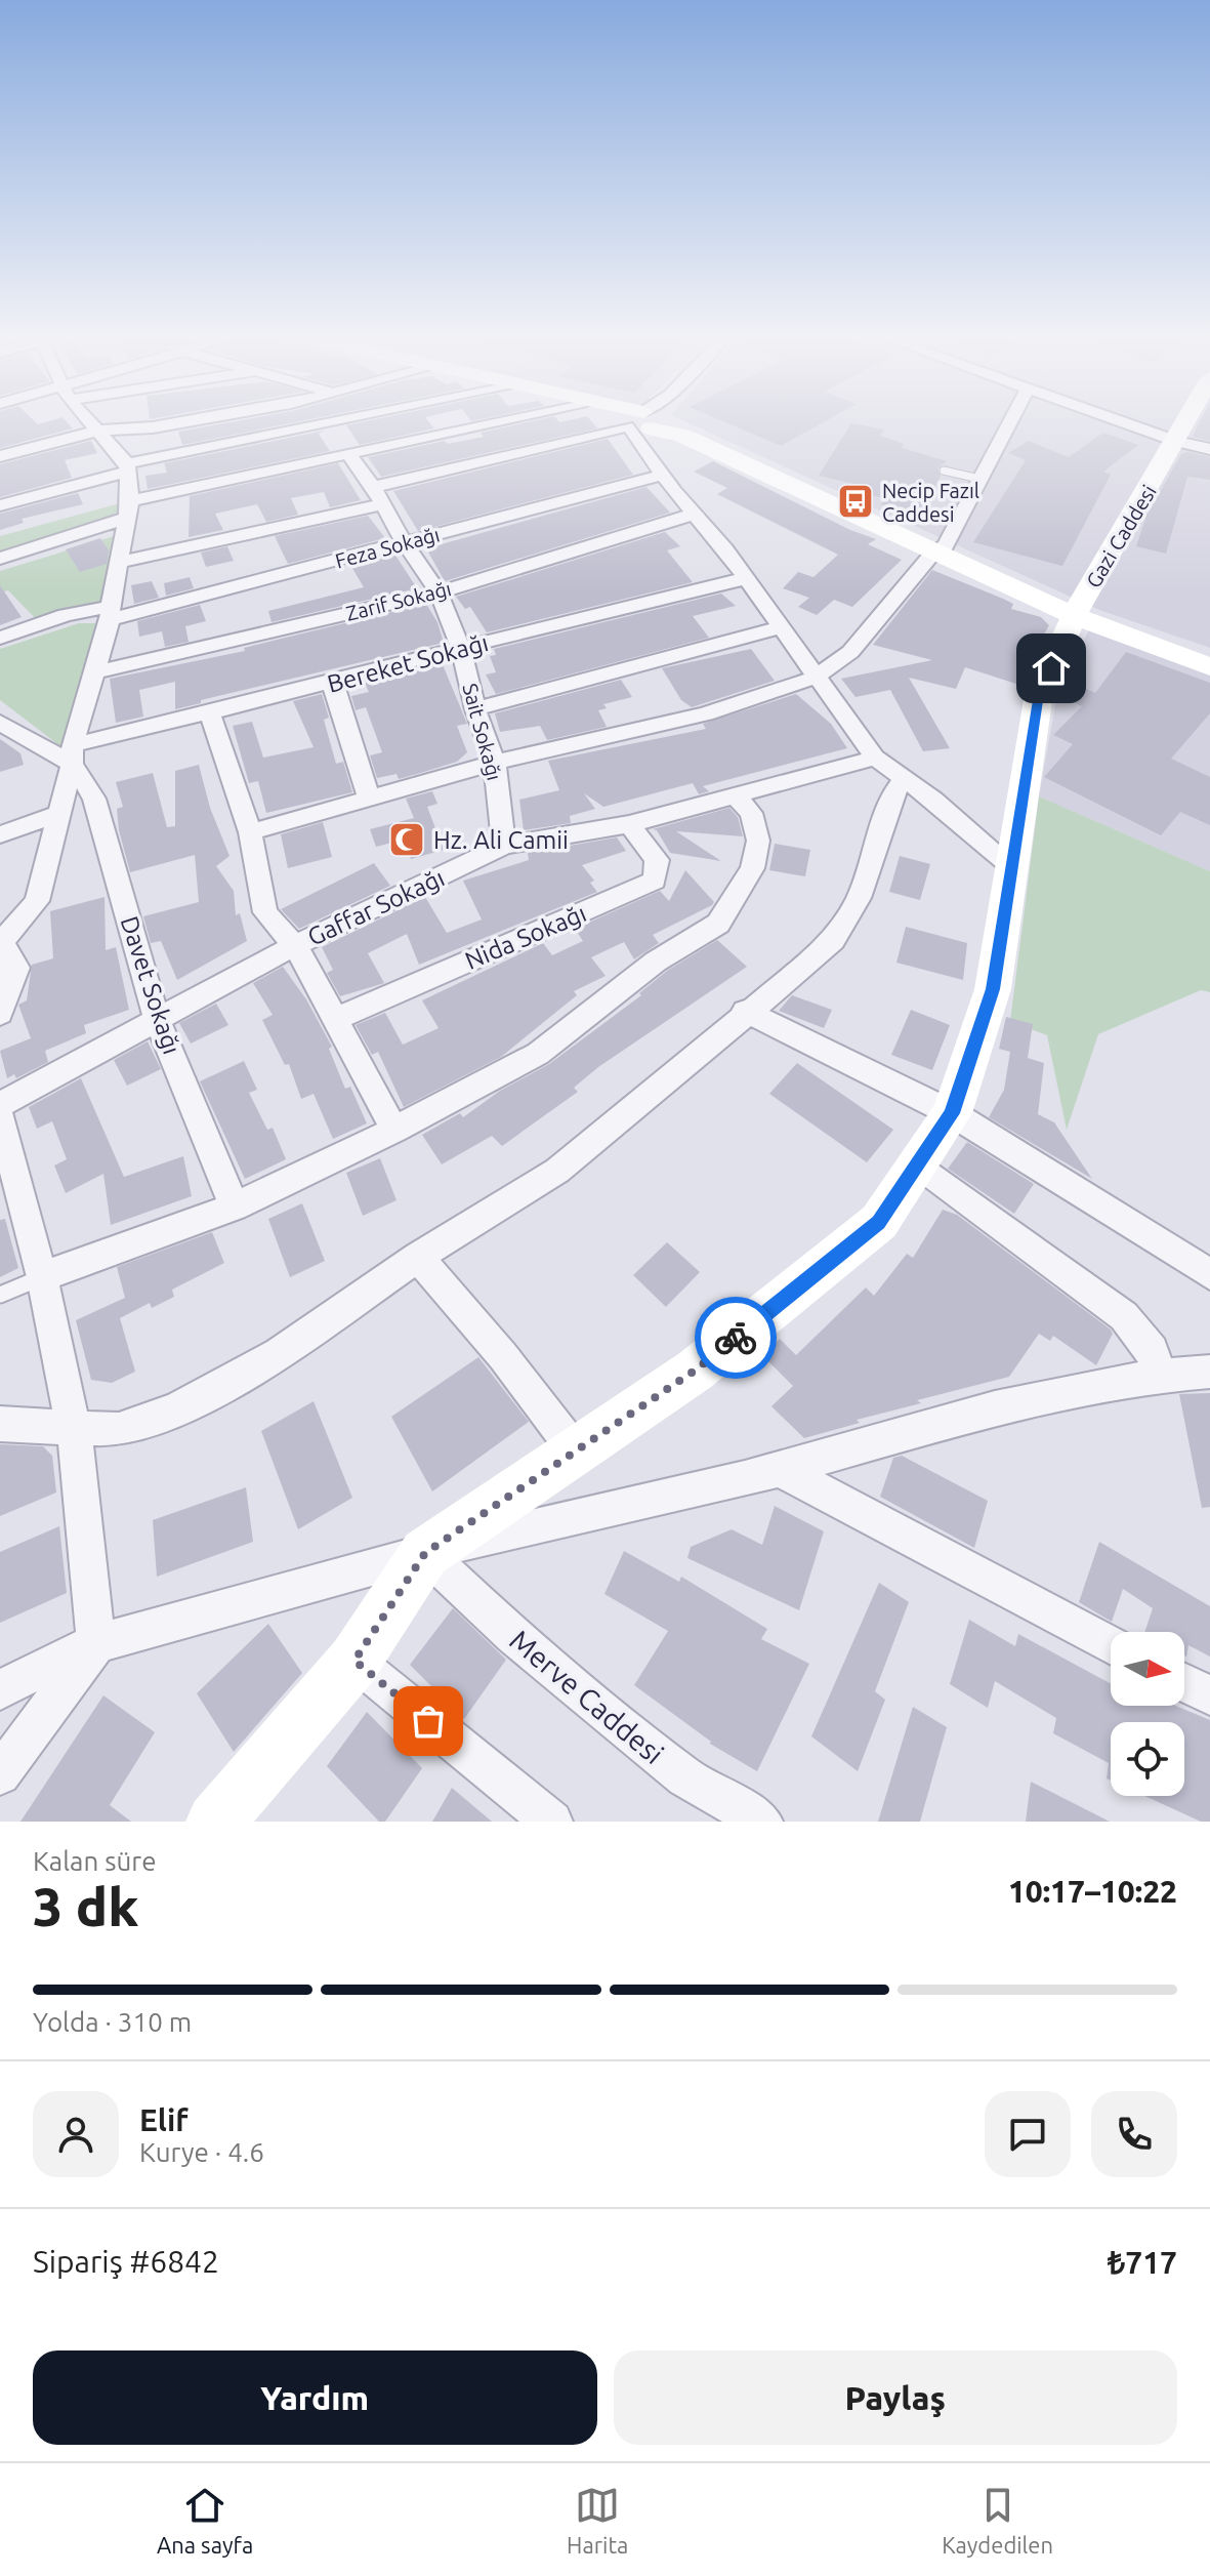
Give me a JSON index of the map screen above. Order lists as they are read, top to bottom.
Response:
{
  "streets": {
    "street": [
      "Gazi Caddesi",
      "Feza Sokağı",
      "Zarif Sokağı",
      "Bereket Sokağı",
      "Sait Sokağı",
      "Gaffar Sokağı",
      "Nida Sokağı",
      "Davet Sokağı",
      "Merve Caddesi"
    ]
  },
  "crossings": [
    ["Gazi Caddesi", "Merve Caddesi"],
    ["Feza Sokağı", "Sait Sokağı"],
    ["Zarif Sokağı", "Sait Sokağı"],
    ["Bereket Sokağı", "Sait Sokağı"],
    ["Bereket Sokağı", "Davet Sokağı"],
    ["Sait Sokağı", "Gaffar Sokağı"],
    ["Gaffar Sokağı", "Nida Sokağı"],
    ["Gaffar Sokağı", "Davet Sokağı"]
  ],
  "places": {
    "bus stop": ["Necip Fazıl Caddesi"],
    "mosque": ["Hz. Ali Camii"]
  },
  "north": "right",
  "page": {
    "heading": ["3 dk", "Kalan süre", "10:17–10:22"],
    "panel": [
      "Elif",
      "Kurye · 4.6",
      "Sipariş #6842",
      "₺717"
    ],
    "bar": "Yolda · 310 m",
    "buttons": ["Yardım", "Paylaş"],
    "tabs": ["Ana sayfa", "Harita", "Kaydedilen"]
  }
}
